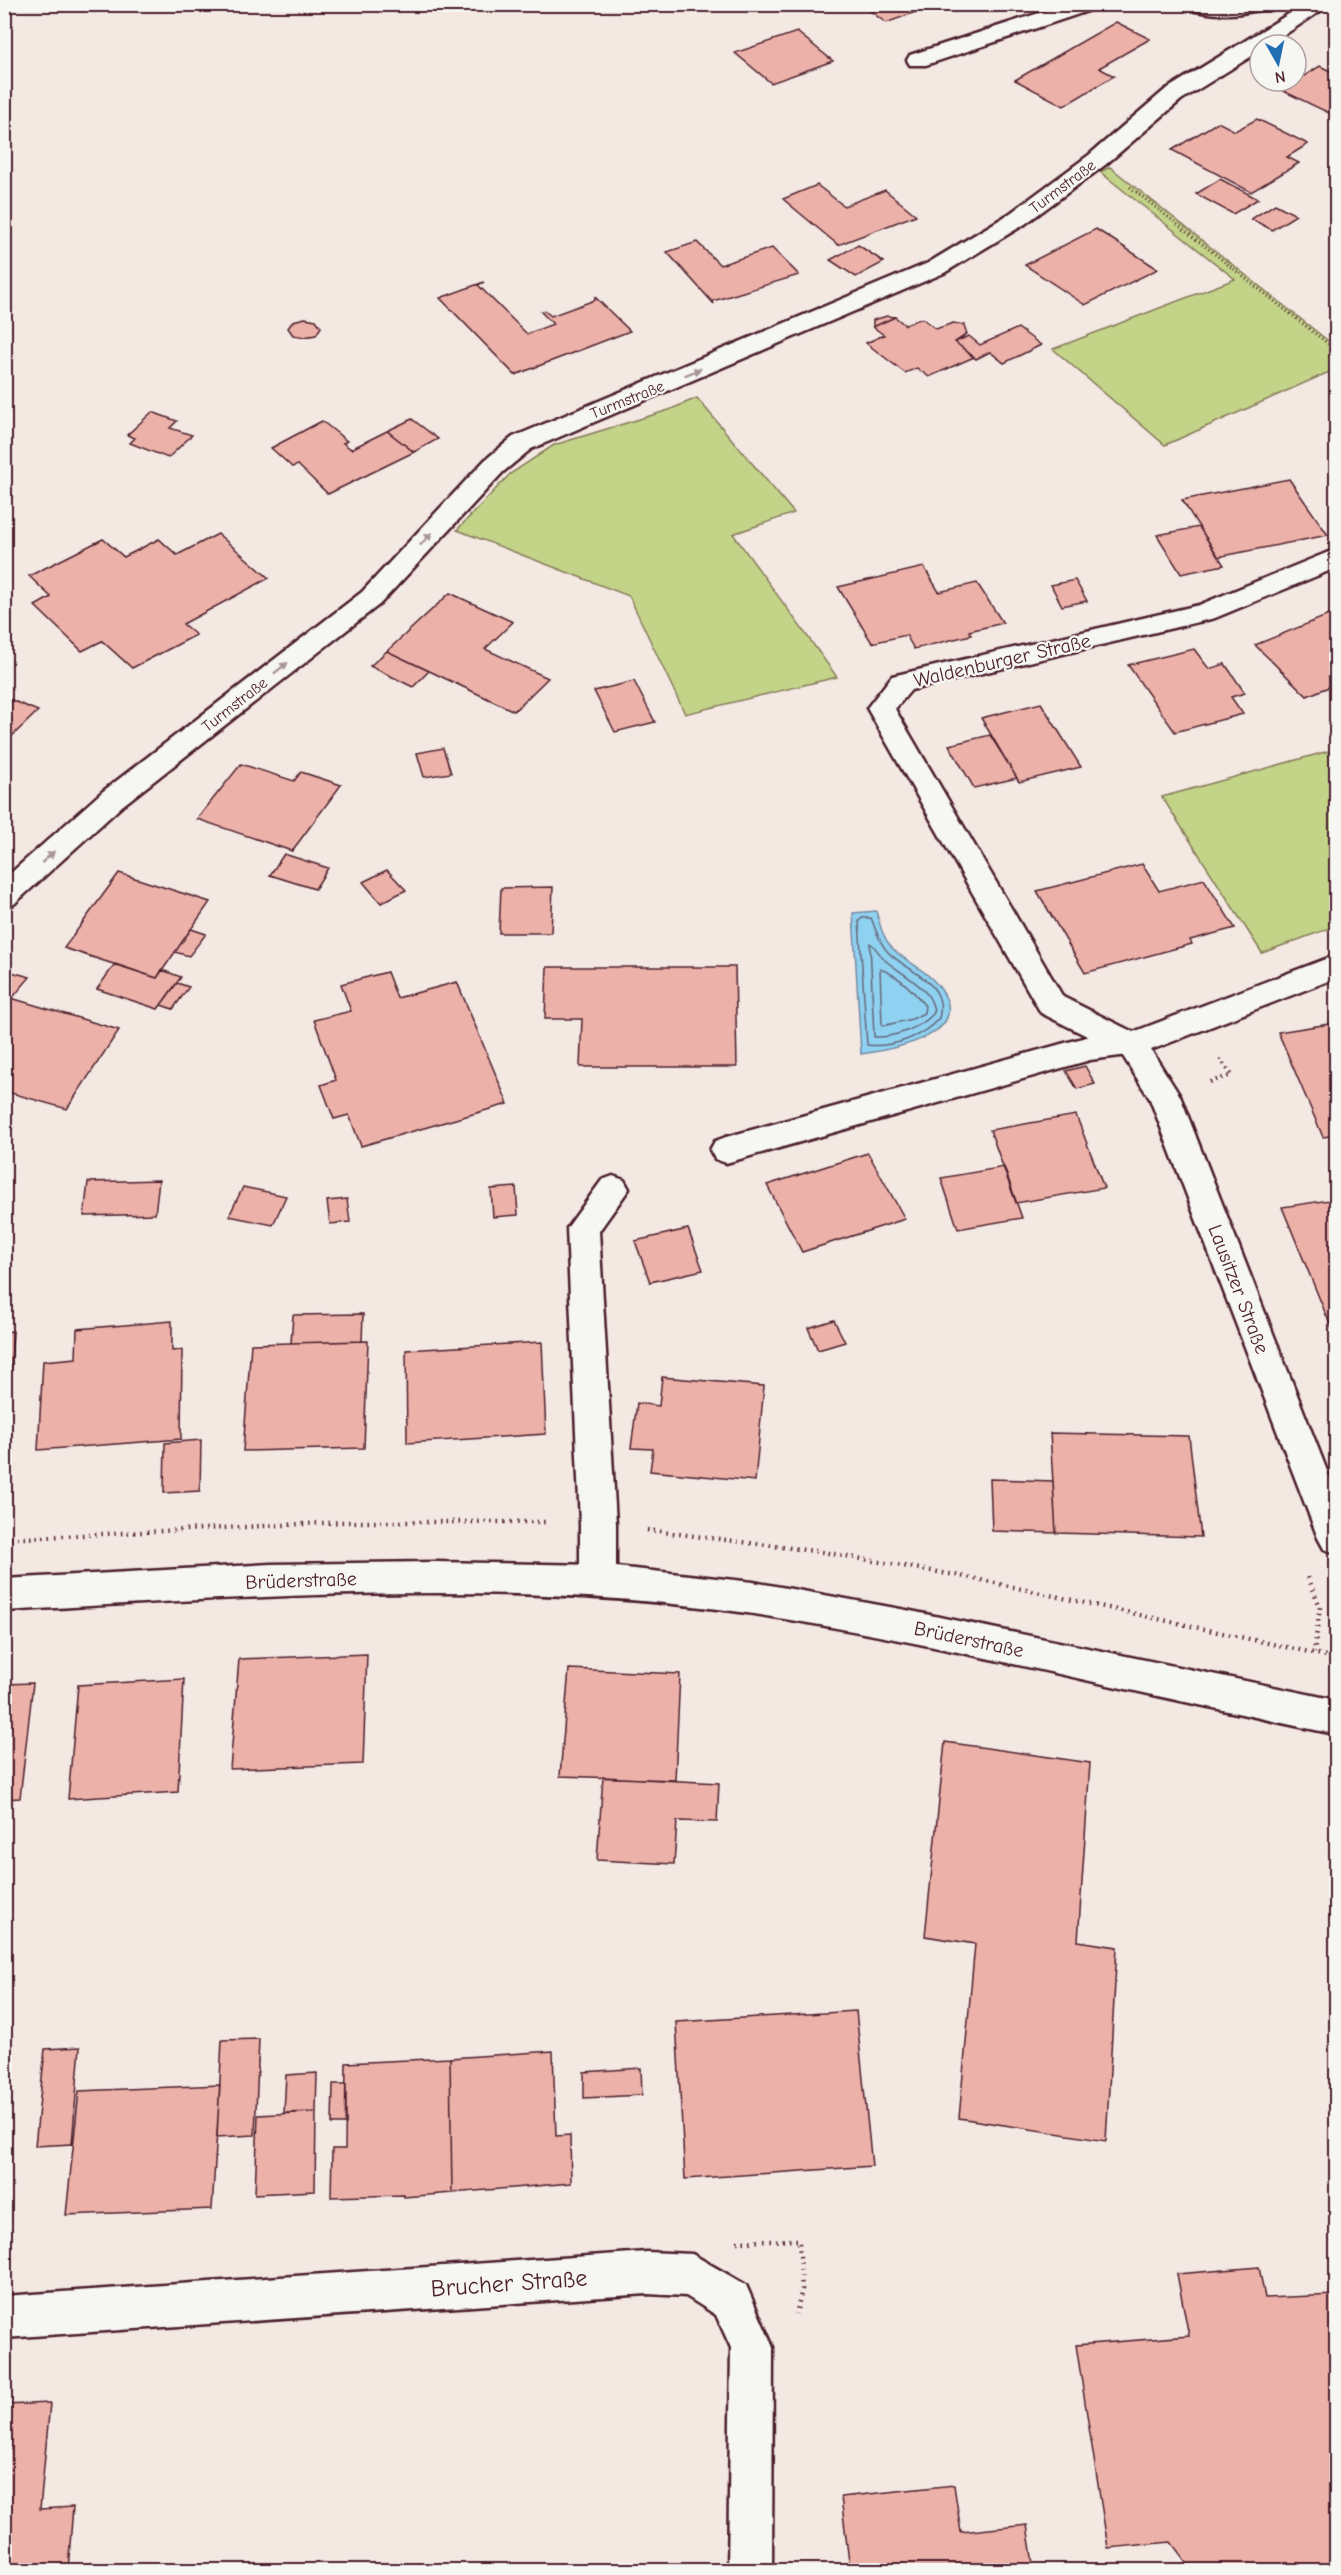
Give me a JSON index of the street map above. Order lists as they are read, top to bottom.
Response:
{
  "streets": {
    "street": [
      "Turmstraße",
      "Waldenburger Straße",
      "Lausitzer Straße",
      "Brüderstraße",
      "Brucher Straße"
    ]
  },
  "crossings": [
    ["Waldenburger Straße", "Lausitzer Straße"]
  ],
  "one_way": ["Turmstraße"],
  "north": "bottom"
}
